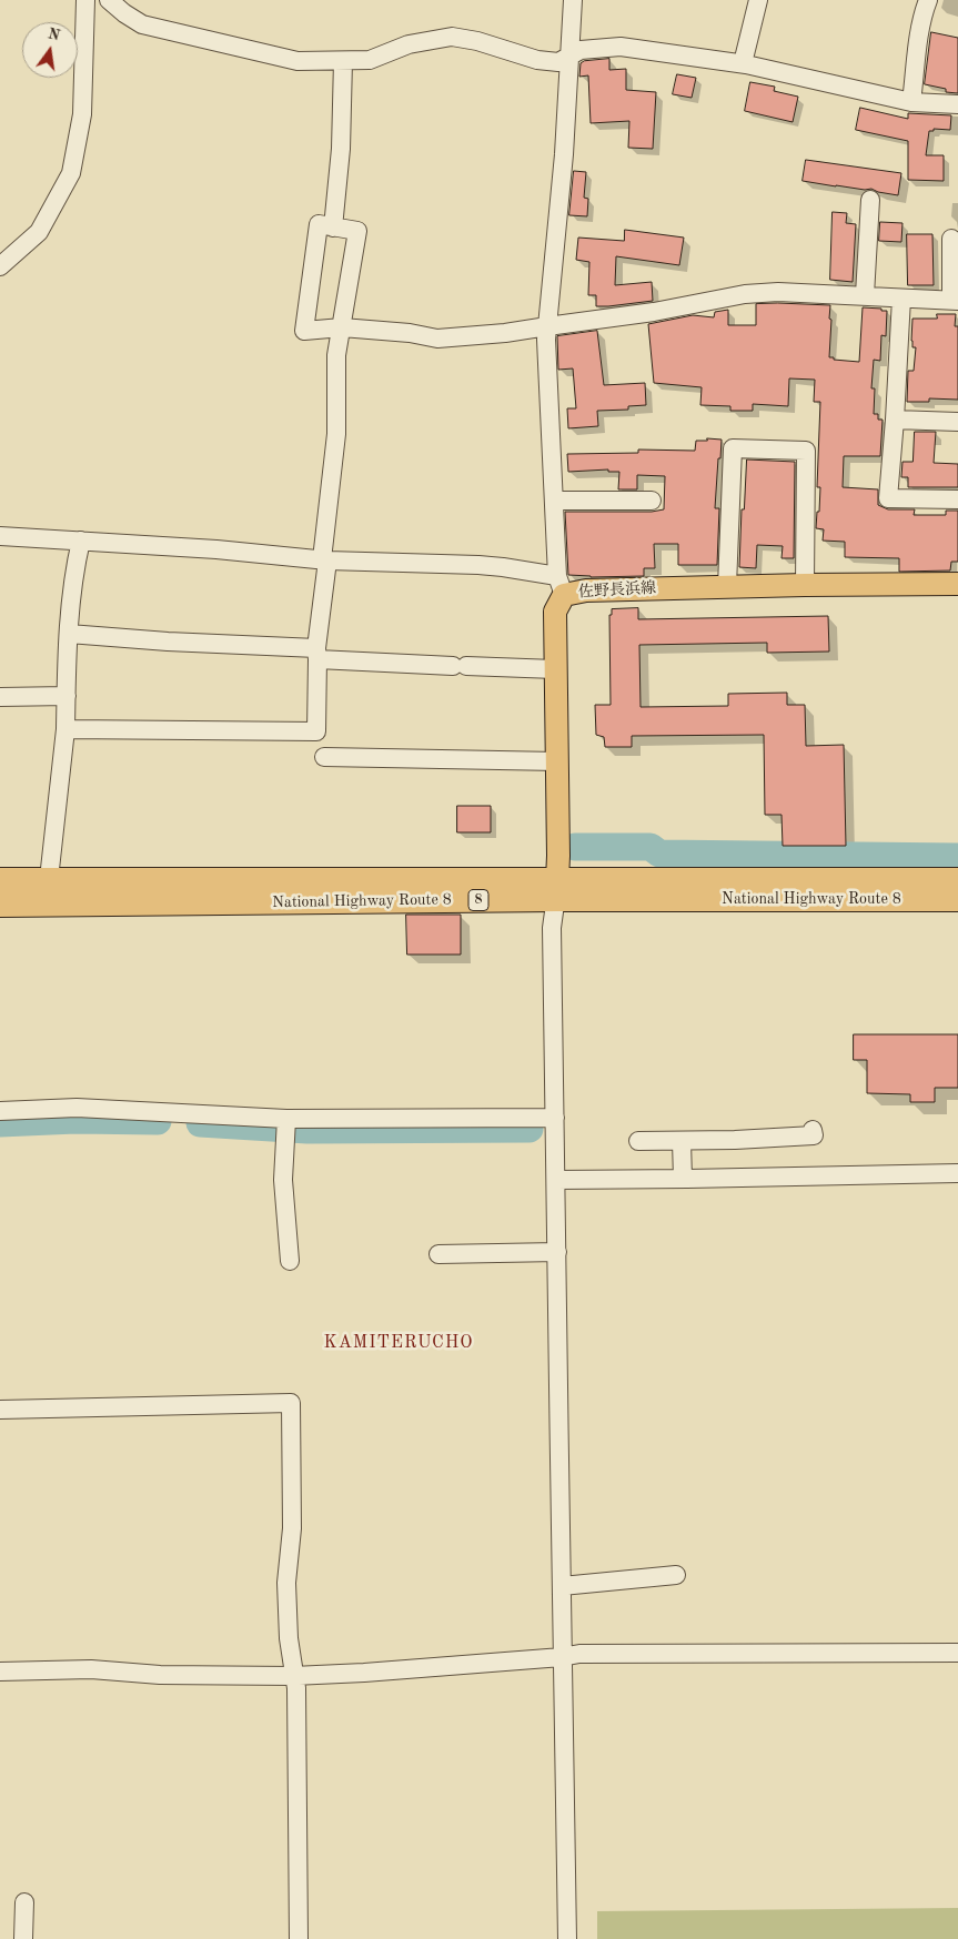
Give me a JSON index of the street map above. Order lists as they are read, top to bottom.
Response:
{
  "streets": {
    "highway": ["National Highway Route 8", "8"],
    "main road": ["佐野長浜線"]
  },
  "crossings": [
    ["佐野長浜線", "National Highway Route 8"]
  ],
  "districts": ["KAMITERUCHO"],
  "north": "top"
}
